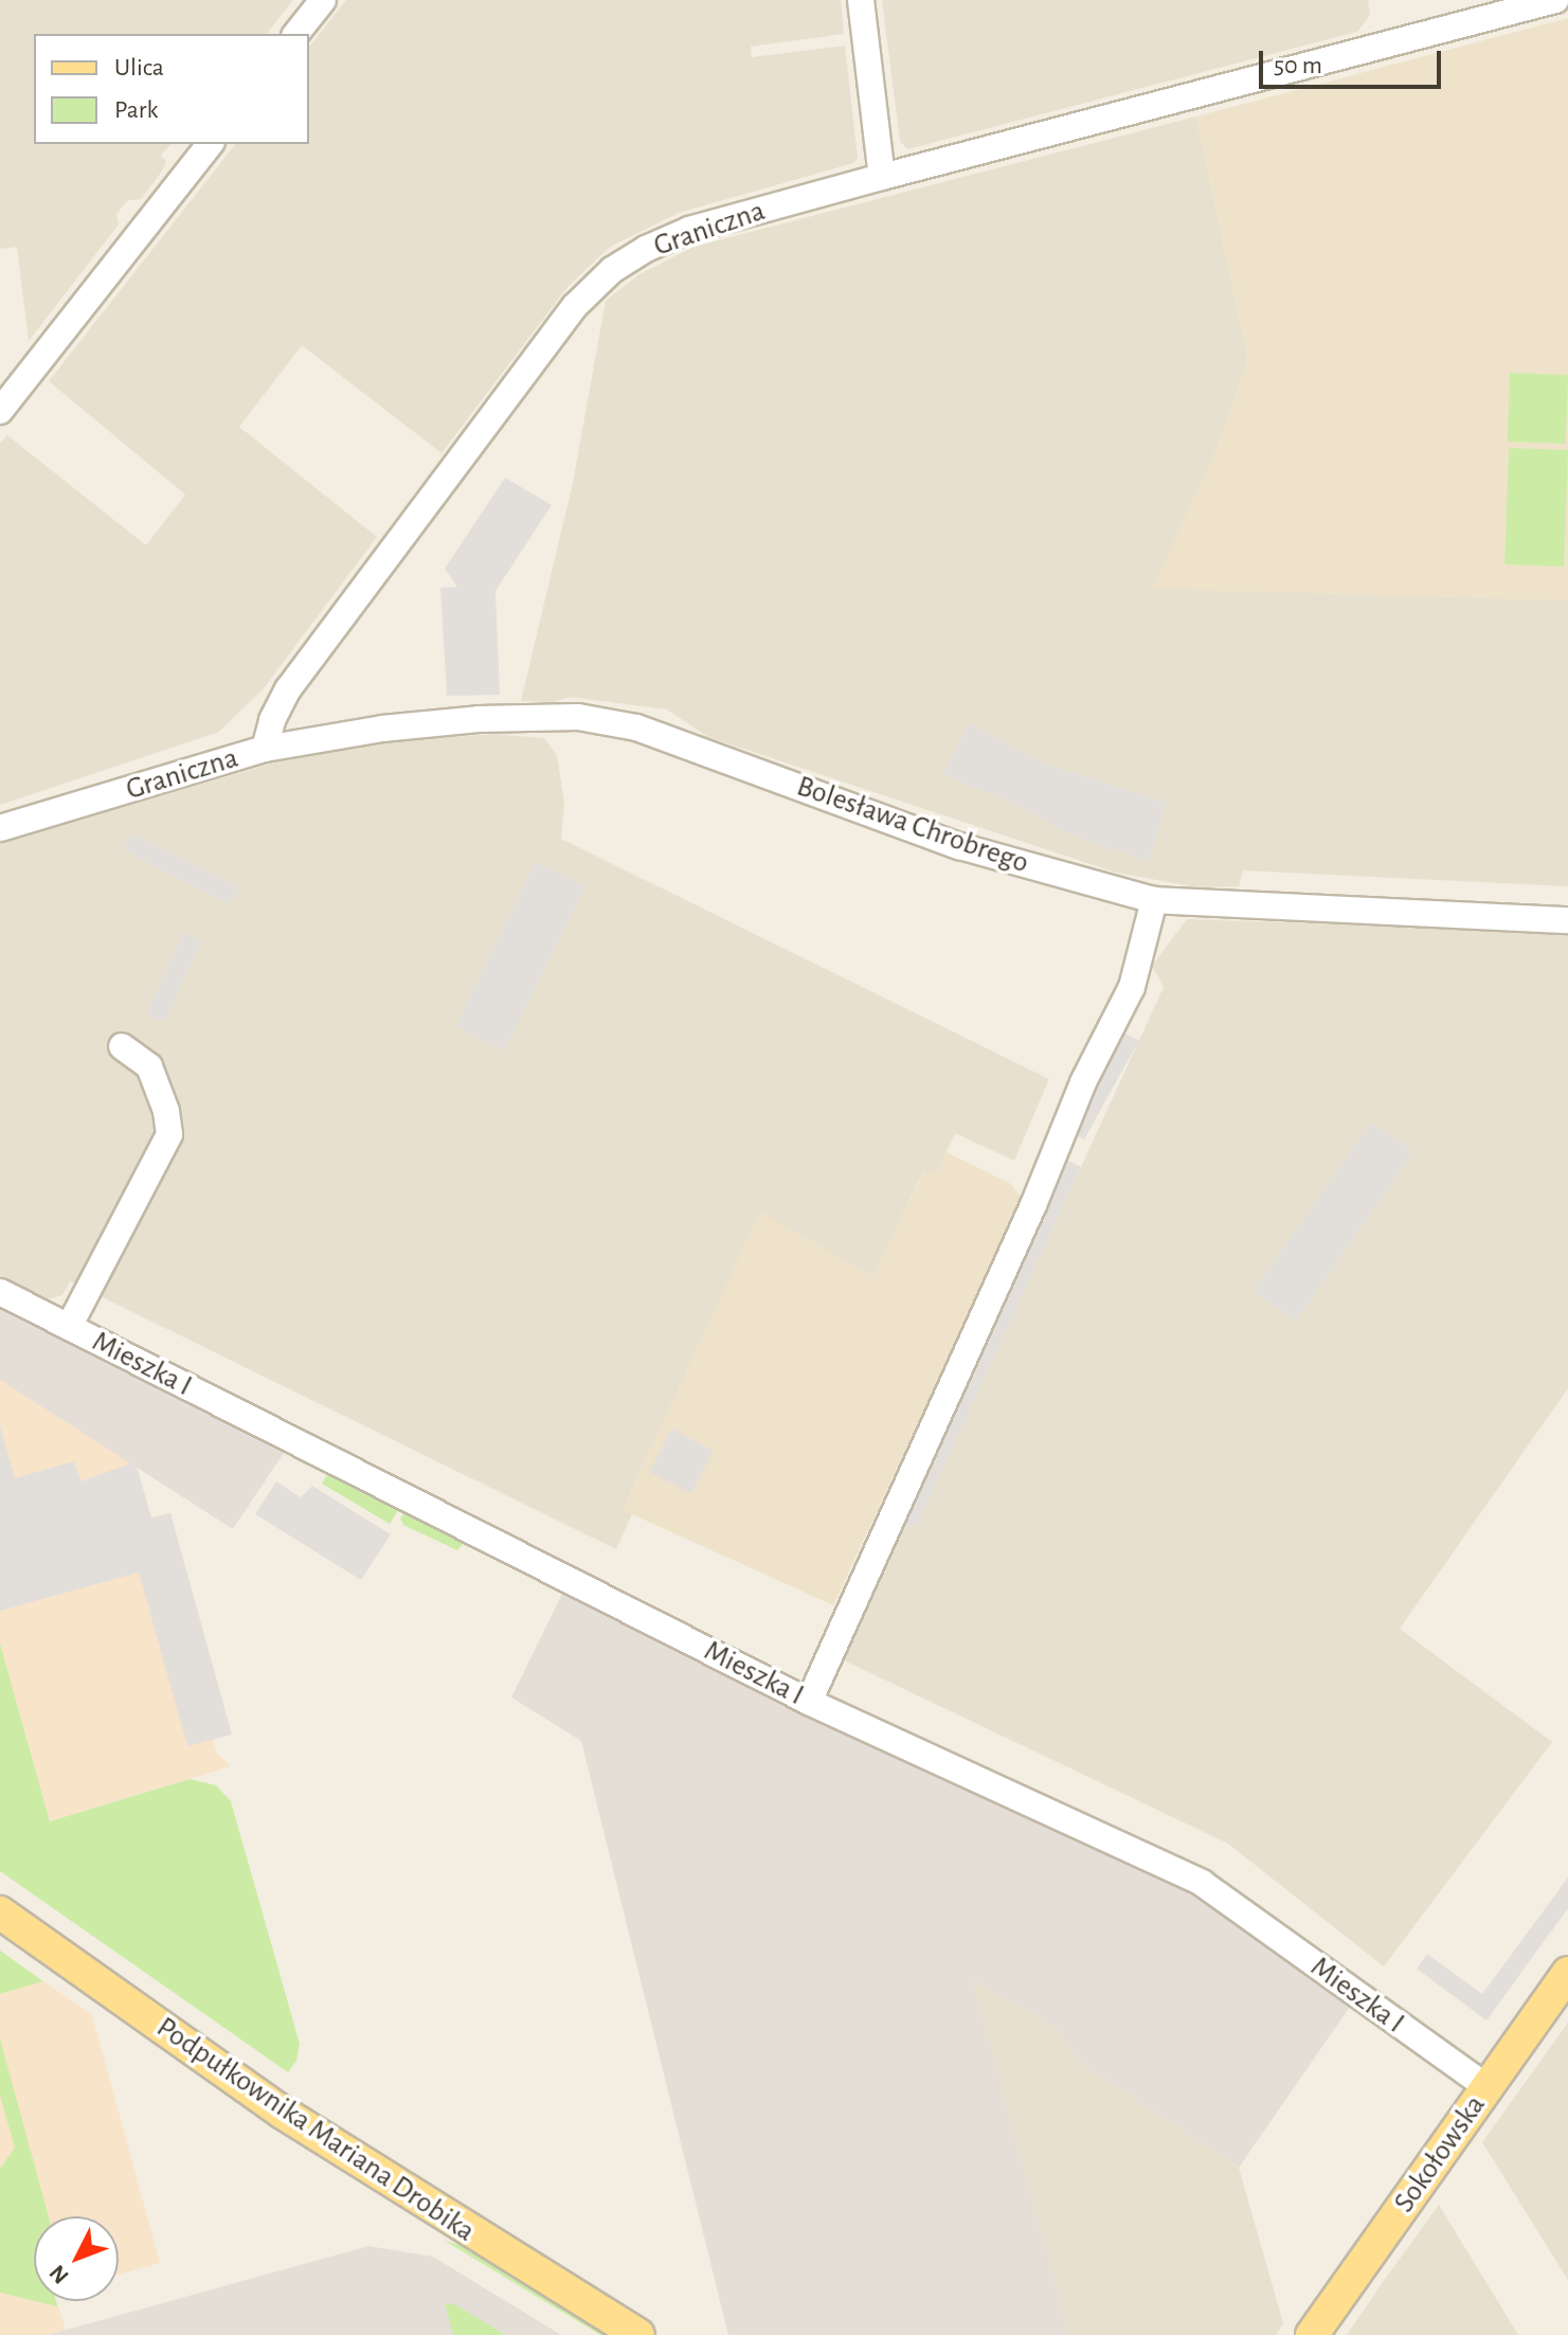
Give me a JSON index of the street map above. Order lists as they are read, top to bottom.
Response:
{
  "streets": {
    "main road": ["Podpułkownika Mariana Drobika", "Sokołowska"],
    "street": ["Graniczna", "Bolesława Chrobrego", "Mieszka I"]
  },
  "crossings": [
    ["Graniczna", "Bolesława Chrobrego"],
    ["Mieszka I", "Sokołowska"]
  ],
  "legend": ["Ulica", "Park"],
  "scale_bar": "50 m",
  "north": "bottom left"
}
